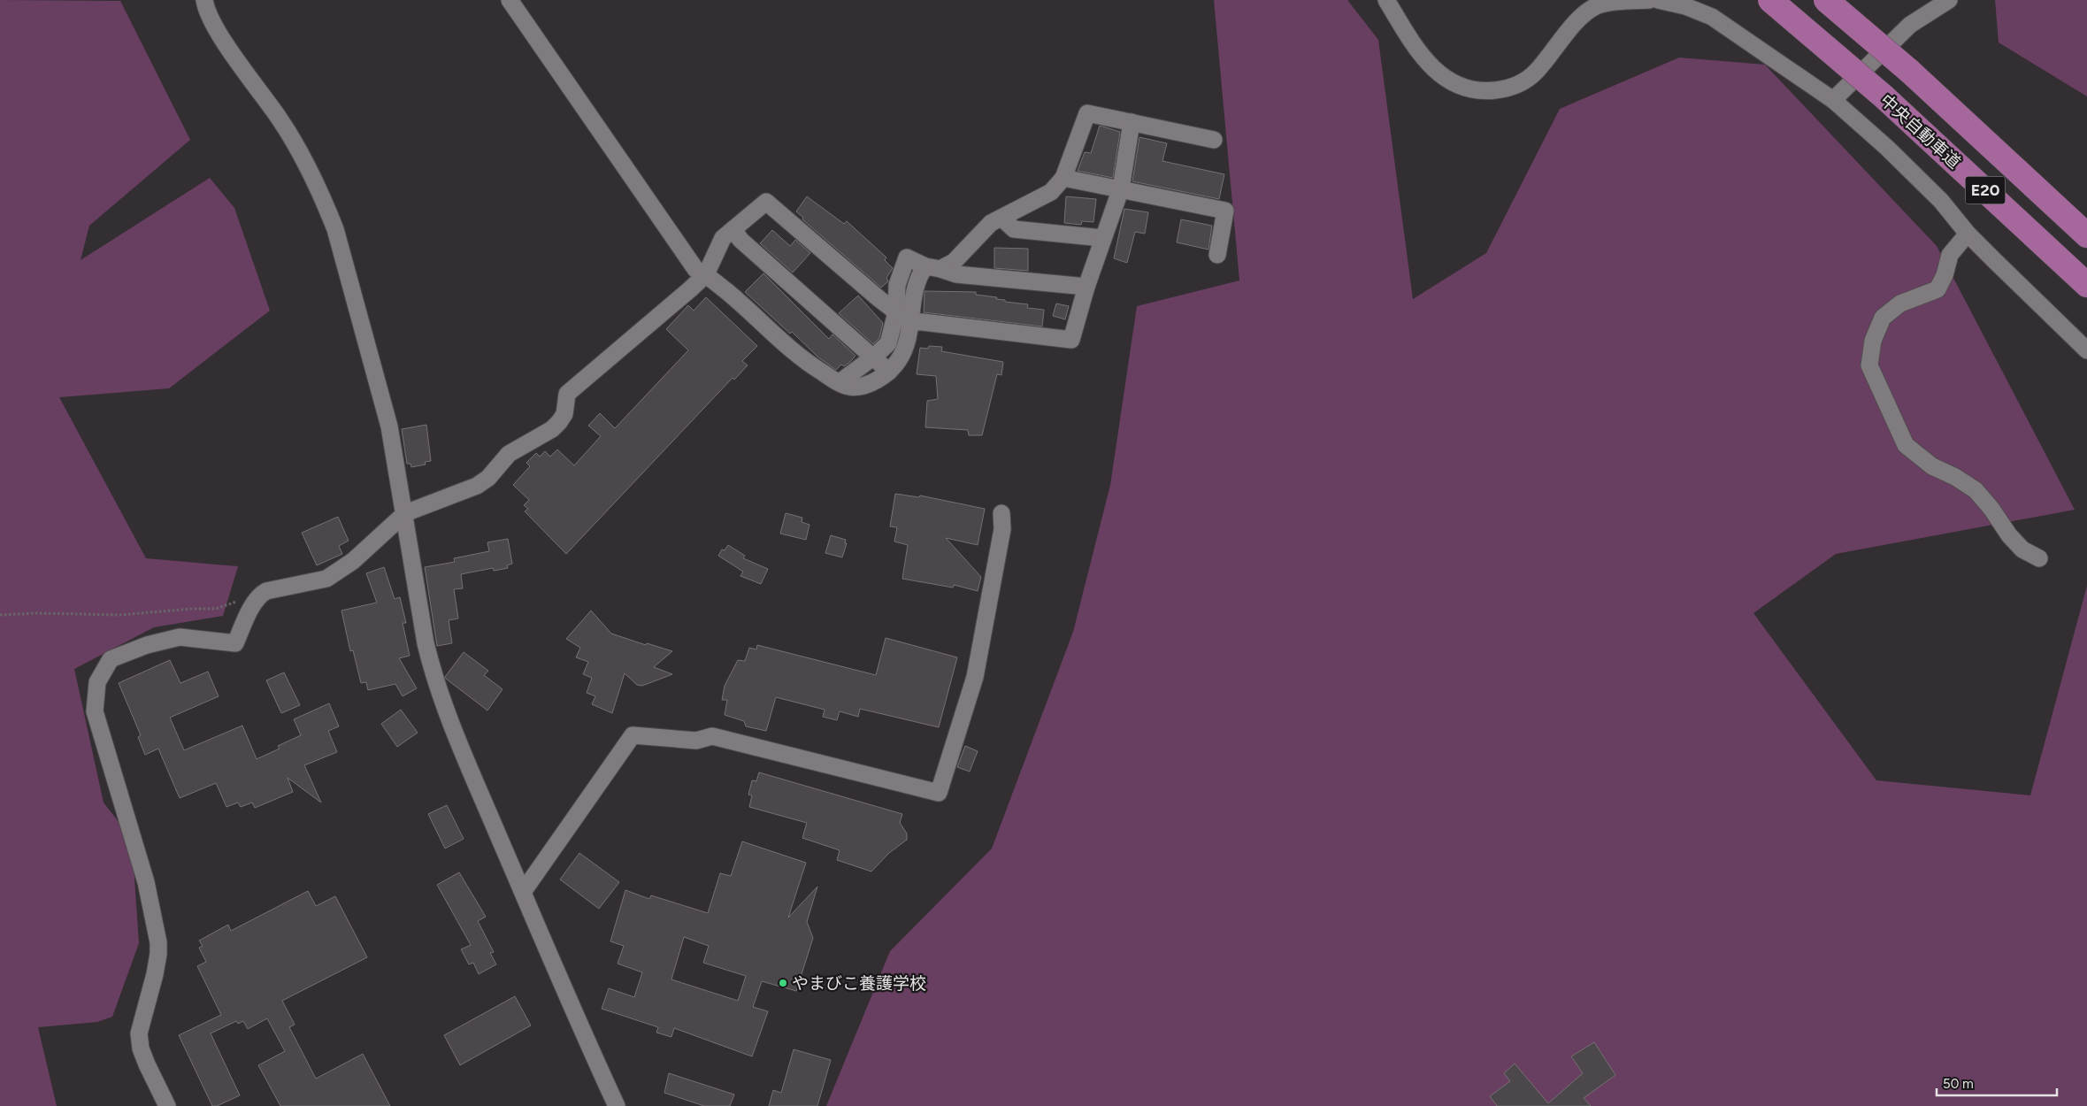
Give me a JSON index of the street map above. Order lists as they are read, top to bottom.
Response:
{
  "streets": {
    "highway": ["中央自動車道", "E20"]
  },
  "places": ["やまびこ養護学校"],
  "scale_bar": "50 m"
}
